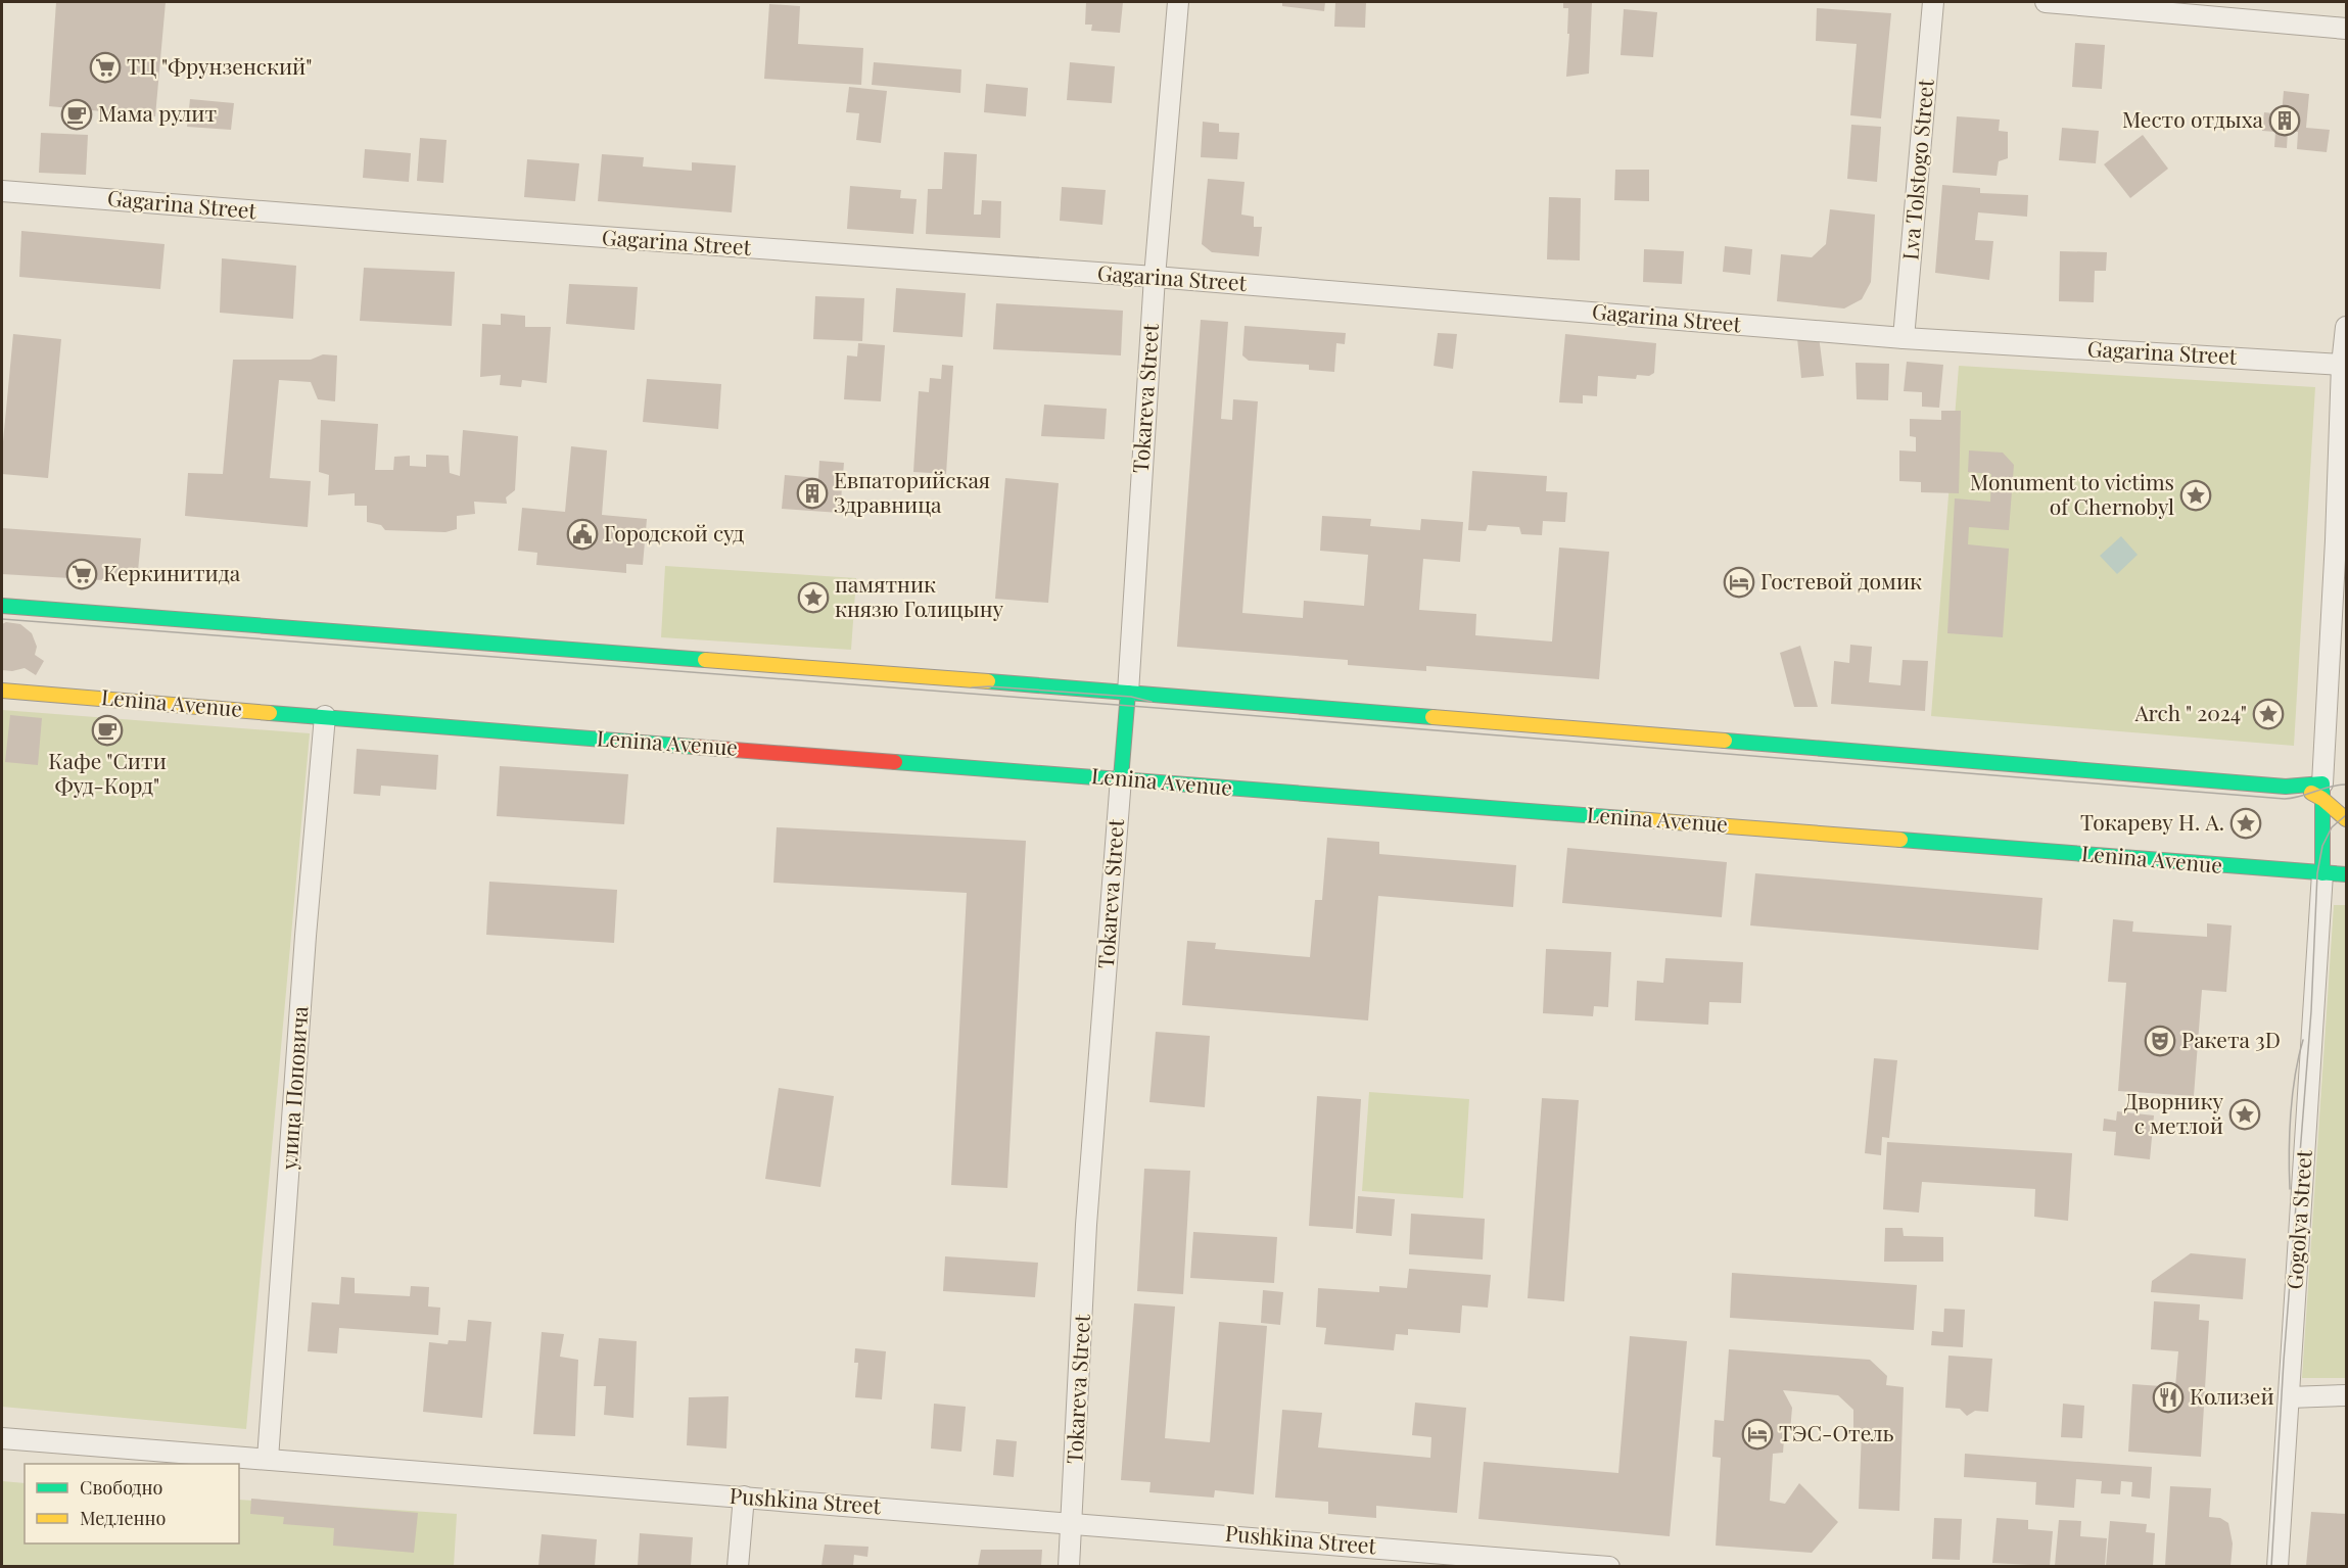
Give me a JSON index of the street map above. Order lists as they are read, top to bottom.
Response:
{
  "streets": {
    "street": [
      "Lva Tolstogo Street",
      "Gagarina Street",
      "Tokareva Street",
      "Lenina Avenue",
      "улица Поповича",
      "Gogolya Street",
      "Pushkina Street"
    ]
  },
  "crossings": [
    ["Lva Tolstogo Street", "Gagarina Street"],
    ["Gagarina Street", "Tokareva Street"],
    ["Tokareva Street", "Lenina Avenue"],
    ["Tokareva Street", "Pushkina Street"],
    ["Lenina Avenue", "улица Поповича"],
    ["Lenina Avenue", "Gogolya Street"],
    ["улица Поповича", "Pushkina Street"]
  ],
  "places": {
    "supermarket": ["ТЦ \"Фрунзенский\"", "Керкинитида"],
    "cafe": ["Мама рулит", "Кафе \"Сити Фуд-Корд\""],
    "building": ["Место отдыха", "Евпаторийская Здравница"],
    "place": [
      "Monument to victims of Chernobyl",
      "памятник князю Голицыну",
      "Arch \" 2024\"",
      "Токареву Н. А.",
      "Дворнику с метлой"
    ],
    "public building": ["Городской суд"],
    "hotel": ["Гостевой домик", "ТЭС-Отель"],
    "theatre": ["Ракета 3D"],
    "restaurant": ["Колизей"]
  },
  "legend": ["Свободно", "Медленно"]
}
